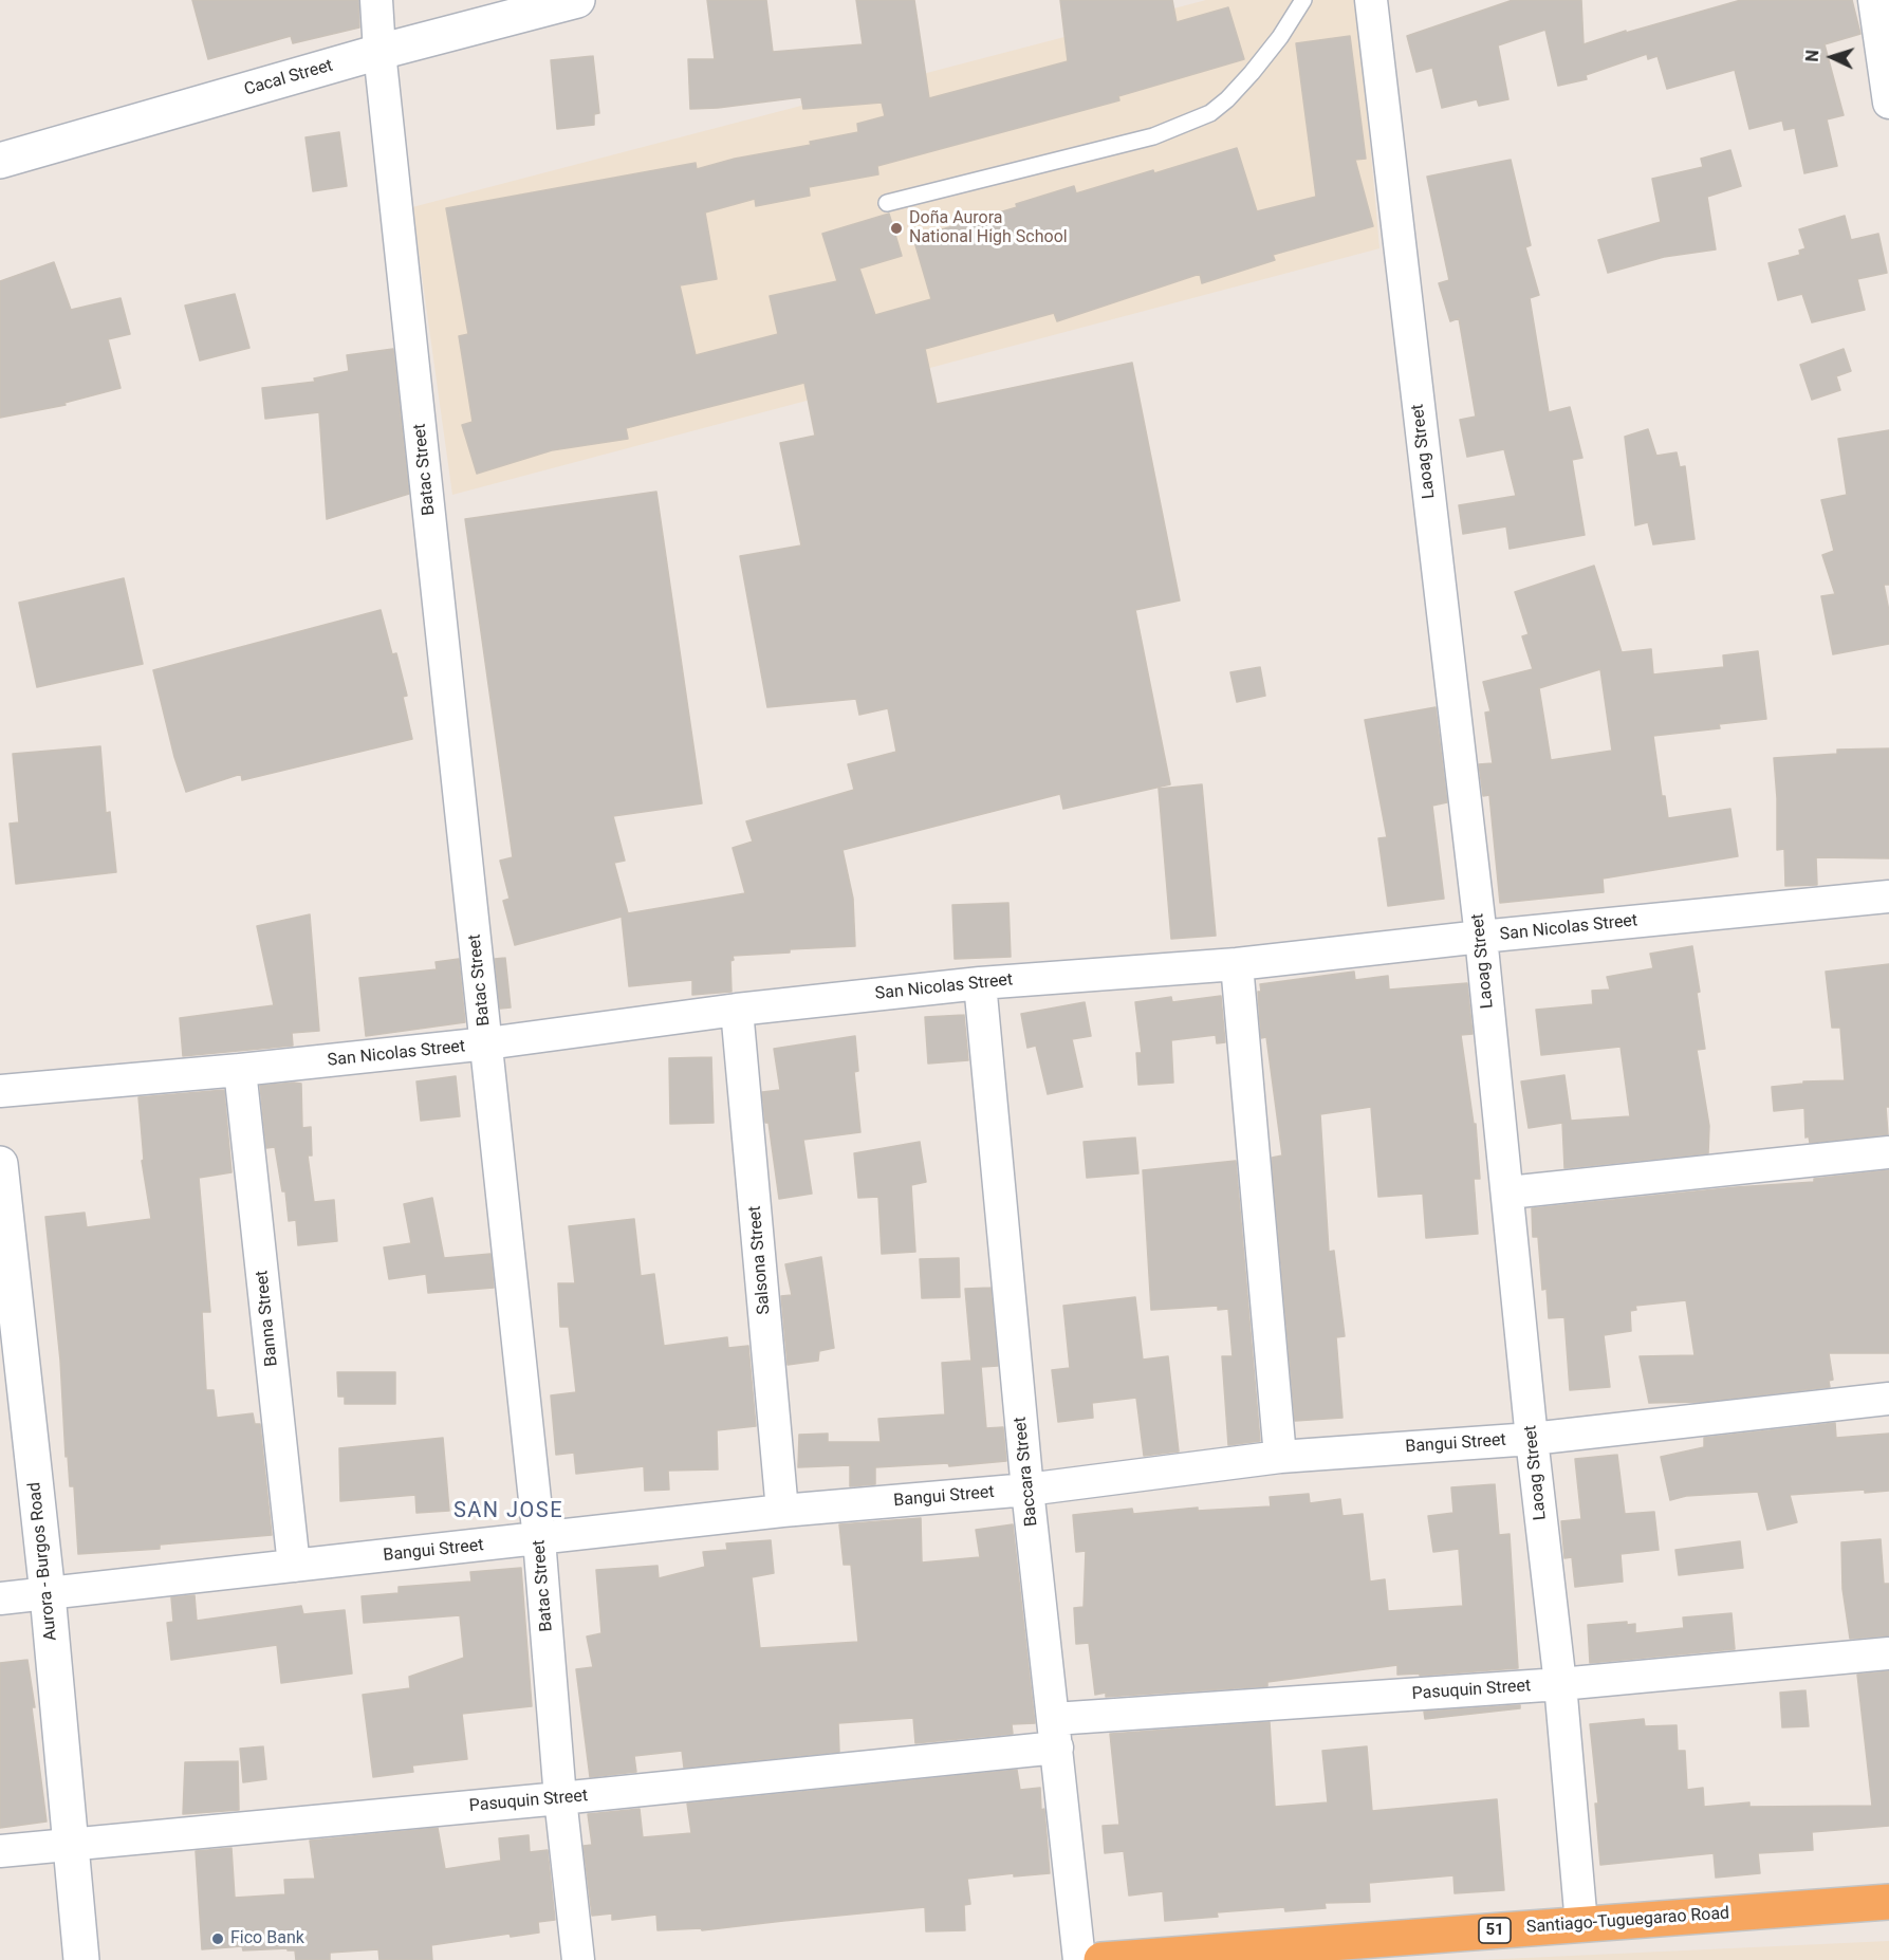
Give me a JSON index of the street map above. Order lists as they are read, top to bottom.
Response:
{
  "streets": {
    "highway": ["Santiago-Tuguegarao Road", "51"],
    "main road": ["Cacal Street", "Aurora - Burgos Road"],
    "street": [
      "Laoag Street",
      "Batac Street",
      "San Nicolas Street",
      "Salsona Street",
      "Banna Street",
      "Bangui Street",
      "Baccara Street",
      "Pasuquin Street"
    ]
  },
  "crossings": [
    ["Cacal Street", "Batac Street"],
    ["Laoag Street", "San Nicolas Street"],
    ["Laoag Street", "Bangui Street"],
    ["Laoag Street", "Pasuquin Street"],
    ["Laoag Street", "Santiago-Tuguegarao Road"],
    ["Batac Street", "San Nicolas Street"],
    ["Batac Street", "Bangui Street"],
    ["Batac Street", "Pasuquin Street"],
    ["San Nicolas Street", "Salsona Street"],
    ["San Nicolas Street", "Banna Street"],
    ["San Nicolas Street", "Baccara Street"],
    ["Salsona Street", "Bangui Street"],
    ["Banna Street", "Bangui Street"],
    ["Bangui Street", "Baccara Street"],
    ["Bangui Street", "Aurora - Burgos Road"],
    ["Baccara Street", "Pasuquin Street"],
    ["Aurora - Burgos Road", "Pasuquin Street"]
  ],
  "districts": ["SAN JOSE"],
  "places": ["Doña Aurora National High School", "Fico Bank"],
  "north": "left"
}
